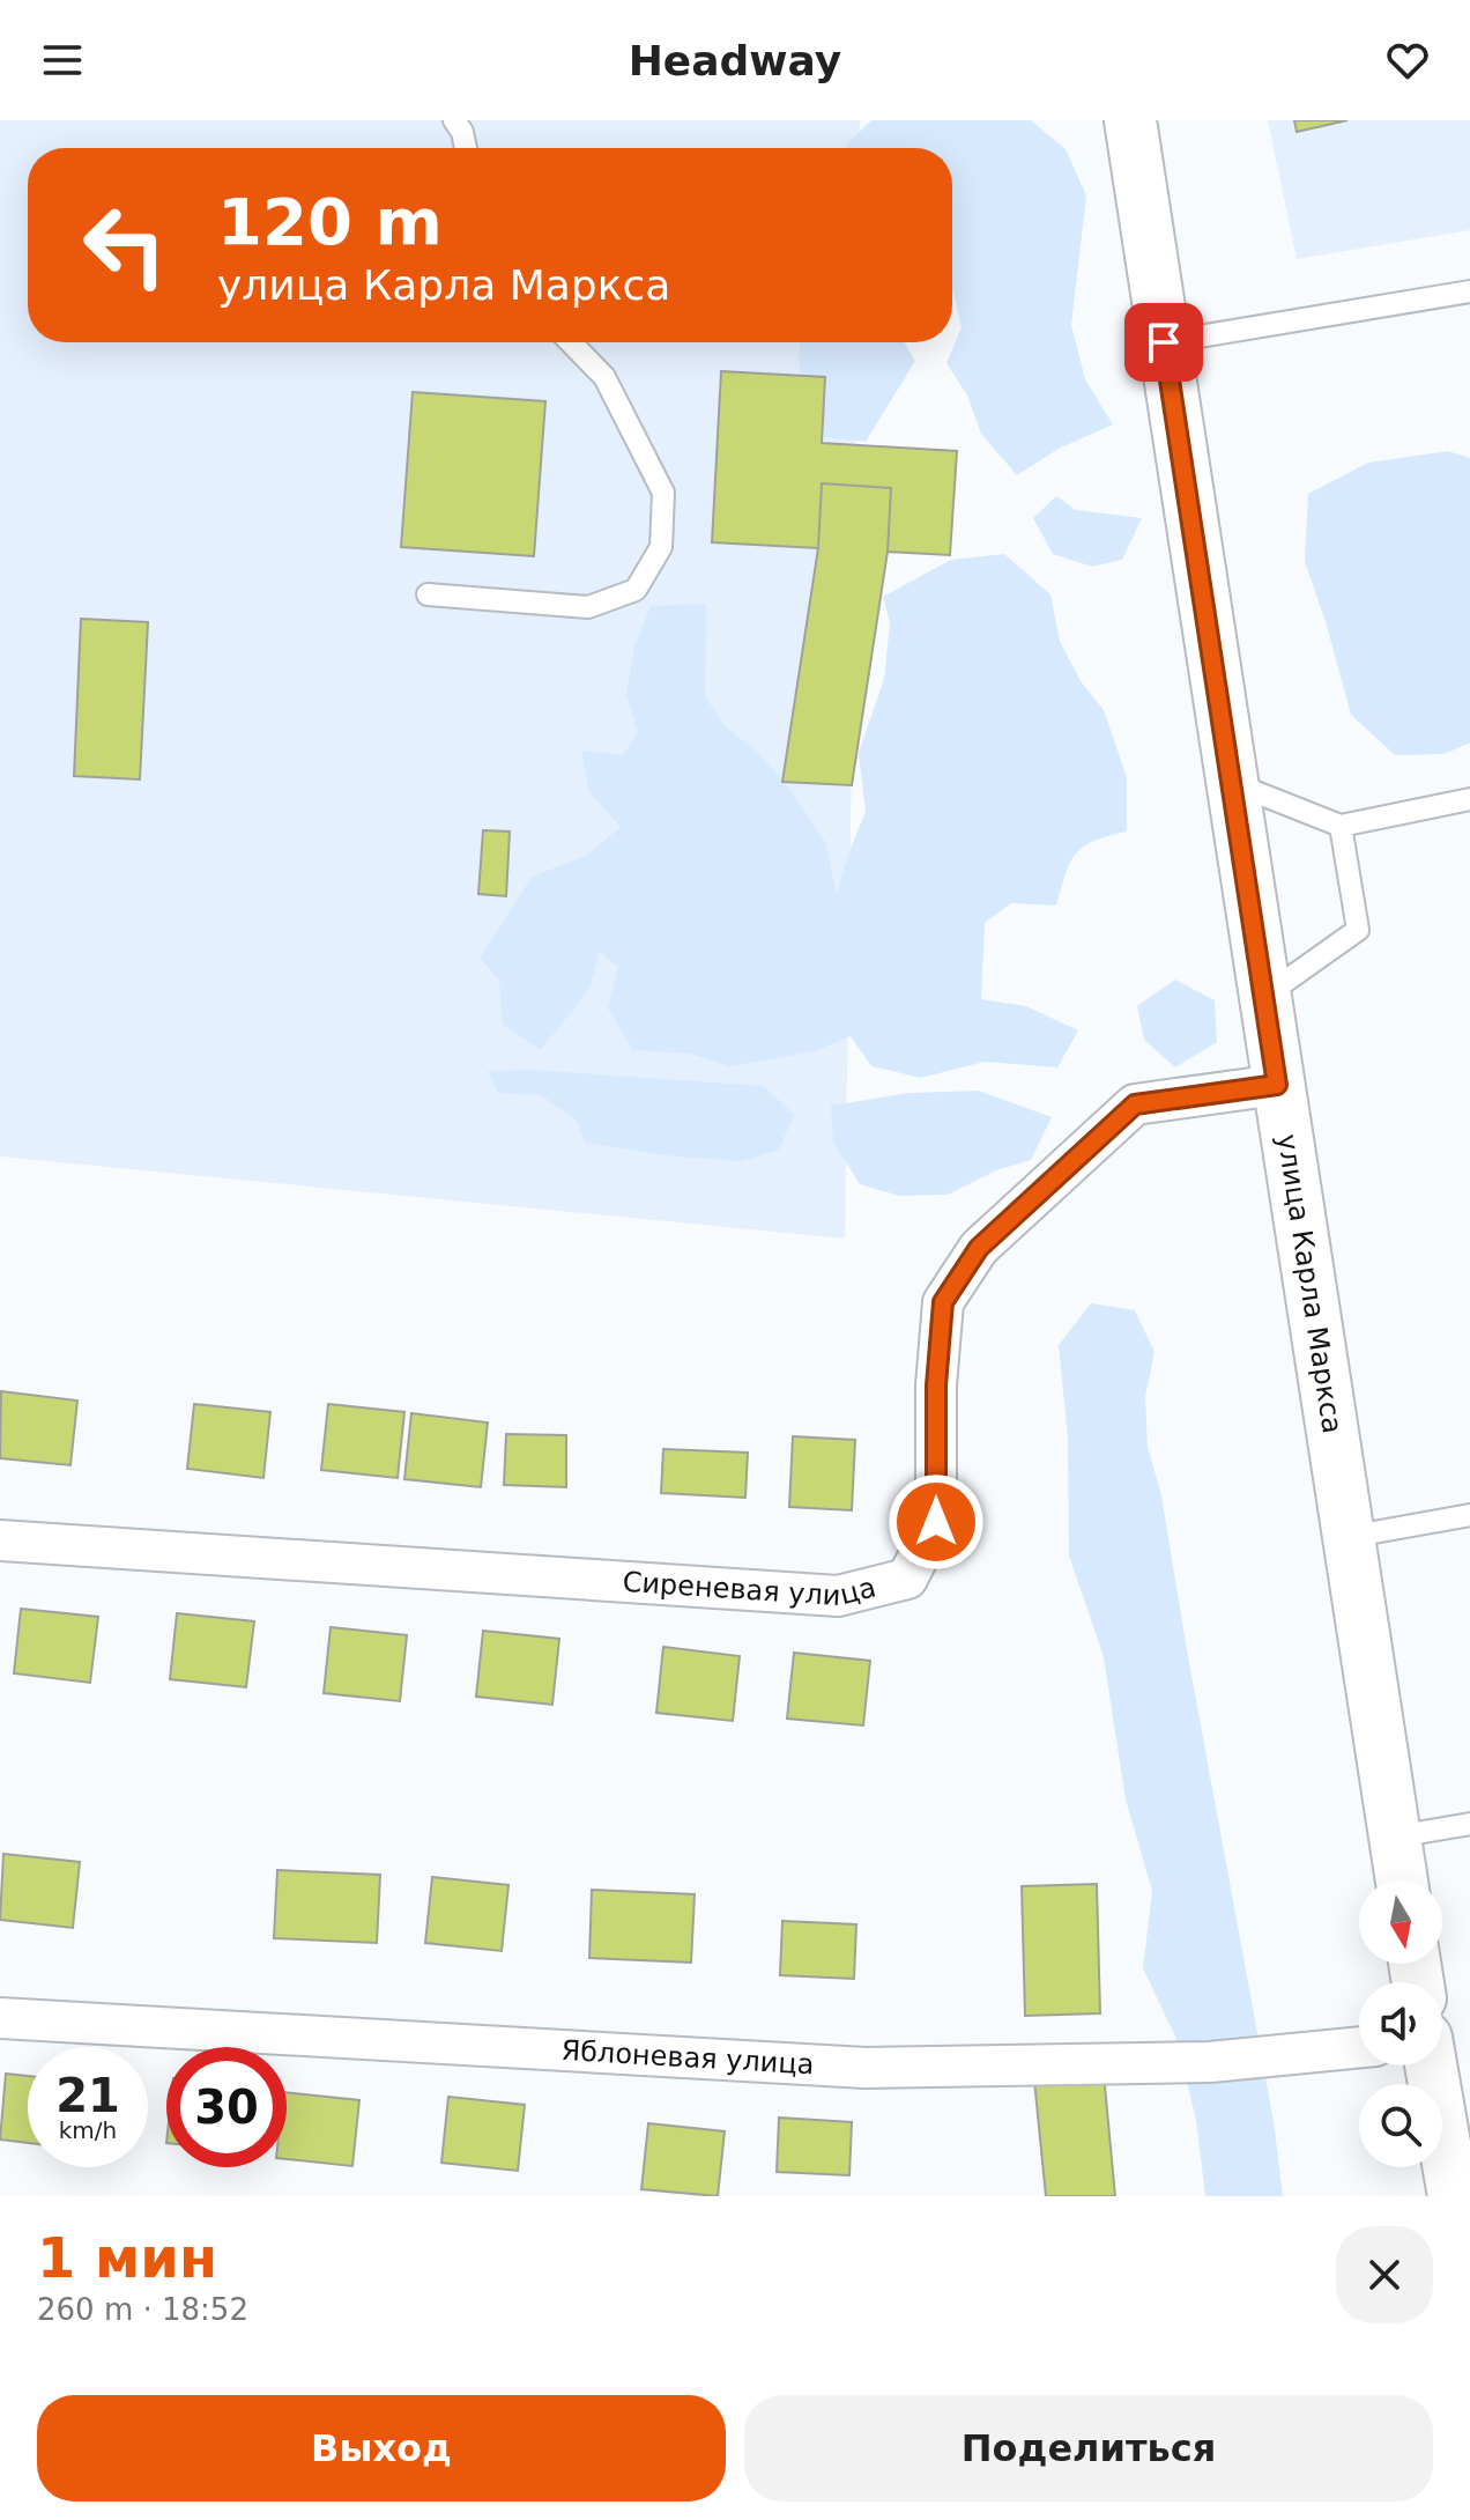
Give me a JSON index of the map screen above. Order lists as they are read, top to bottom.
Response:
{
  "streets": {
    "street": ["улица Карла Маркса", "Сиреневая улица", "Яблоневая улица"]
  },
  "crossings": [
    ["улица Карла Маркса", "Сиреневая улица"]
  ],
  "north": "bottom",
  "page": {
    "header": "Headway",
    "turn": ["120 m", "улица Карла Маркса"],
    "speed": "21 km/h",
    "limit": "30",
    "heading": ["1 мин", "260 m · 18:52"],
    "buttons": ["Выход", "Поделиться"]
  }
}
